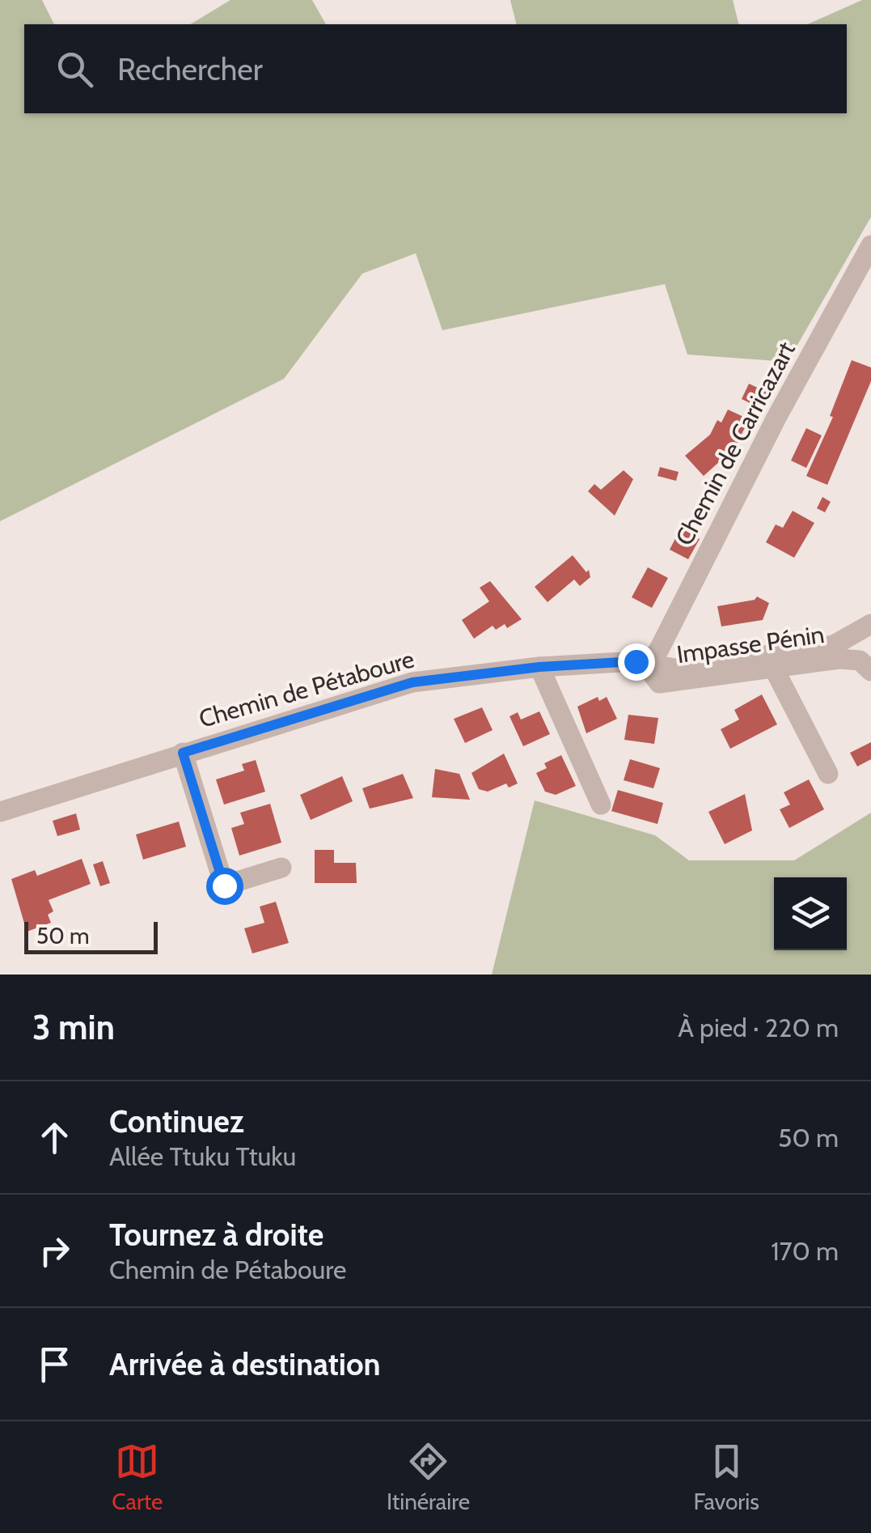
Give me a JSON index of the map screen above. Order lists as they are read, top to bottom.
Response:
{
  "streets": {
    "street": ["Chemin de Carricazart", "Impasse Pénin", "Chemin de Pétaboure"]
  },
  "crossings": [
    ["Chemin de Carricazart", "Impasse Pénin"],
    ["Chemin de Carricazart", "Chemin de Pétaboure"],
    ["Impasse Pénin", "Chemin de Pétaboure"]
  ],
  "scale_bar": "50 m",
  "page": {
    "search": "Rechercher",
    "scale": "50 m",
    "heading": ["3 min", "À pied · 220 m"],
    "list": [
      ["Continuez", "Allée Ttuku Ttuku", "50 m"],
      ["Tournez à droite", "Chemin de Pétaboure", "170 m"],
      "Arrivée à destination"
    ],
    "nav": ["Carte", "Itinéraire", "Favoris"]
  }
}
